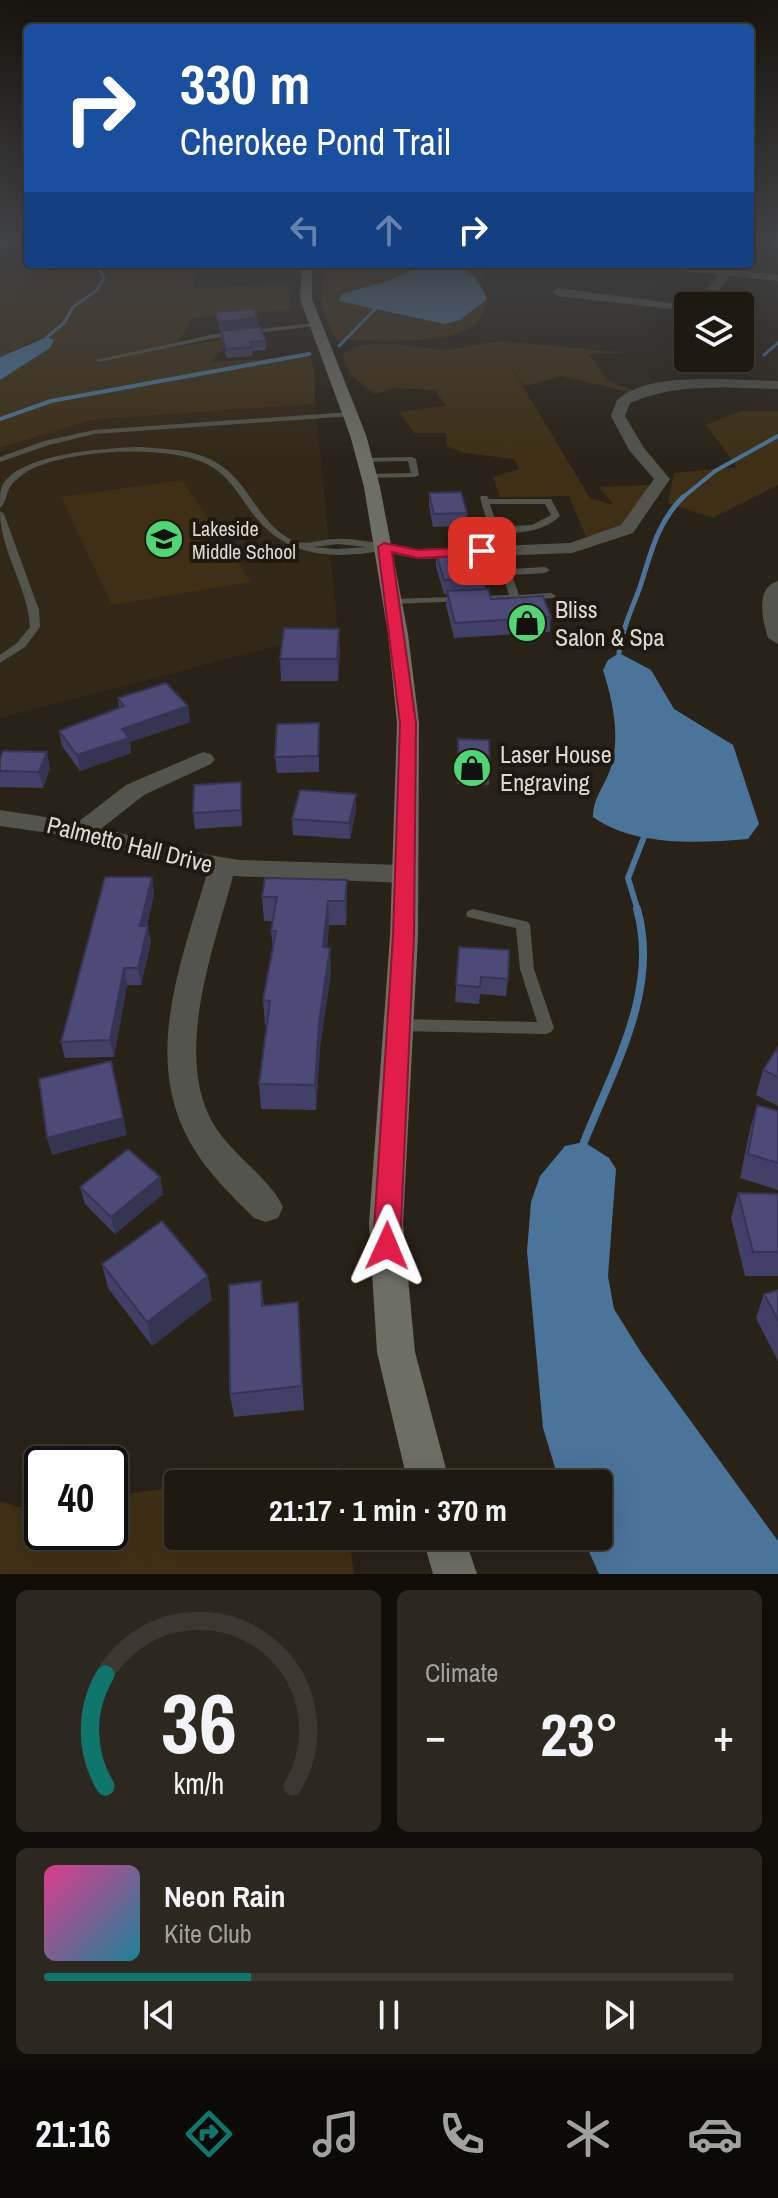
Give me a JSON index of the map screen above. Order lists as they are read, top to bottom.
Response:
{
  "streets": {
    "street": ["Palmetto Hall Drive"]
  },
  "places": {
    "school or university": ["Lakeside Middle School"],
    "shop": ["Bliss Salon & Spa", "Laser House Engraving"]
  },
  "page": {
    "turn": ["330 m", "Cherokee Pond Trail"],
    "limit": "40",
    "trip": "21:17 · 1 min · 370 m",
    "tile": "Climate",
    "heat": ["−", "23°", "+"],
    "song": ["Neon Rain", "Kite Club"],
    "tabs": "21:16",
    "gauge": ["36", "km/h"]
  }
}
